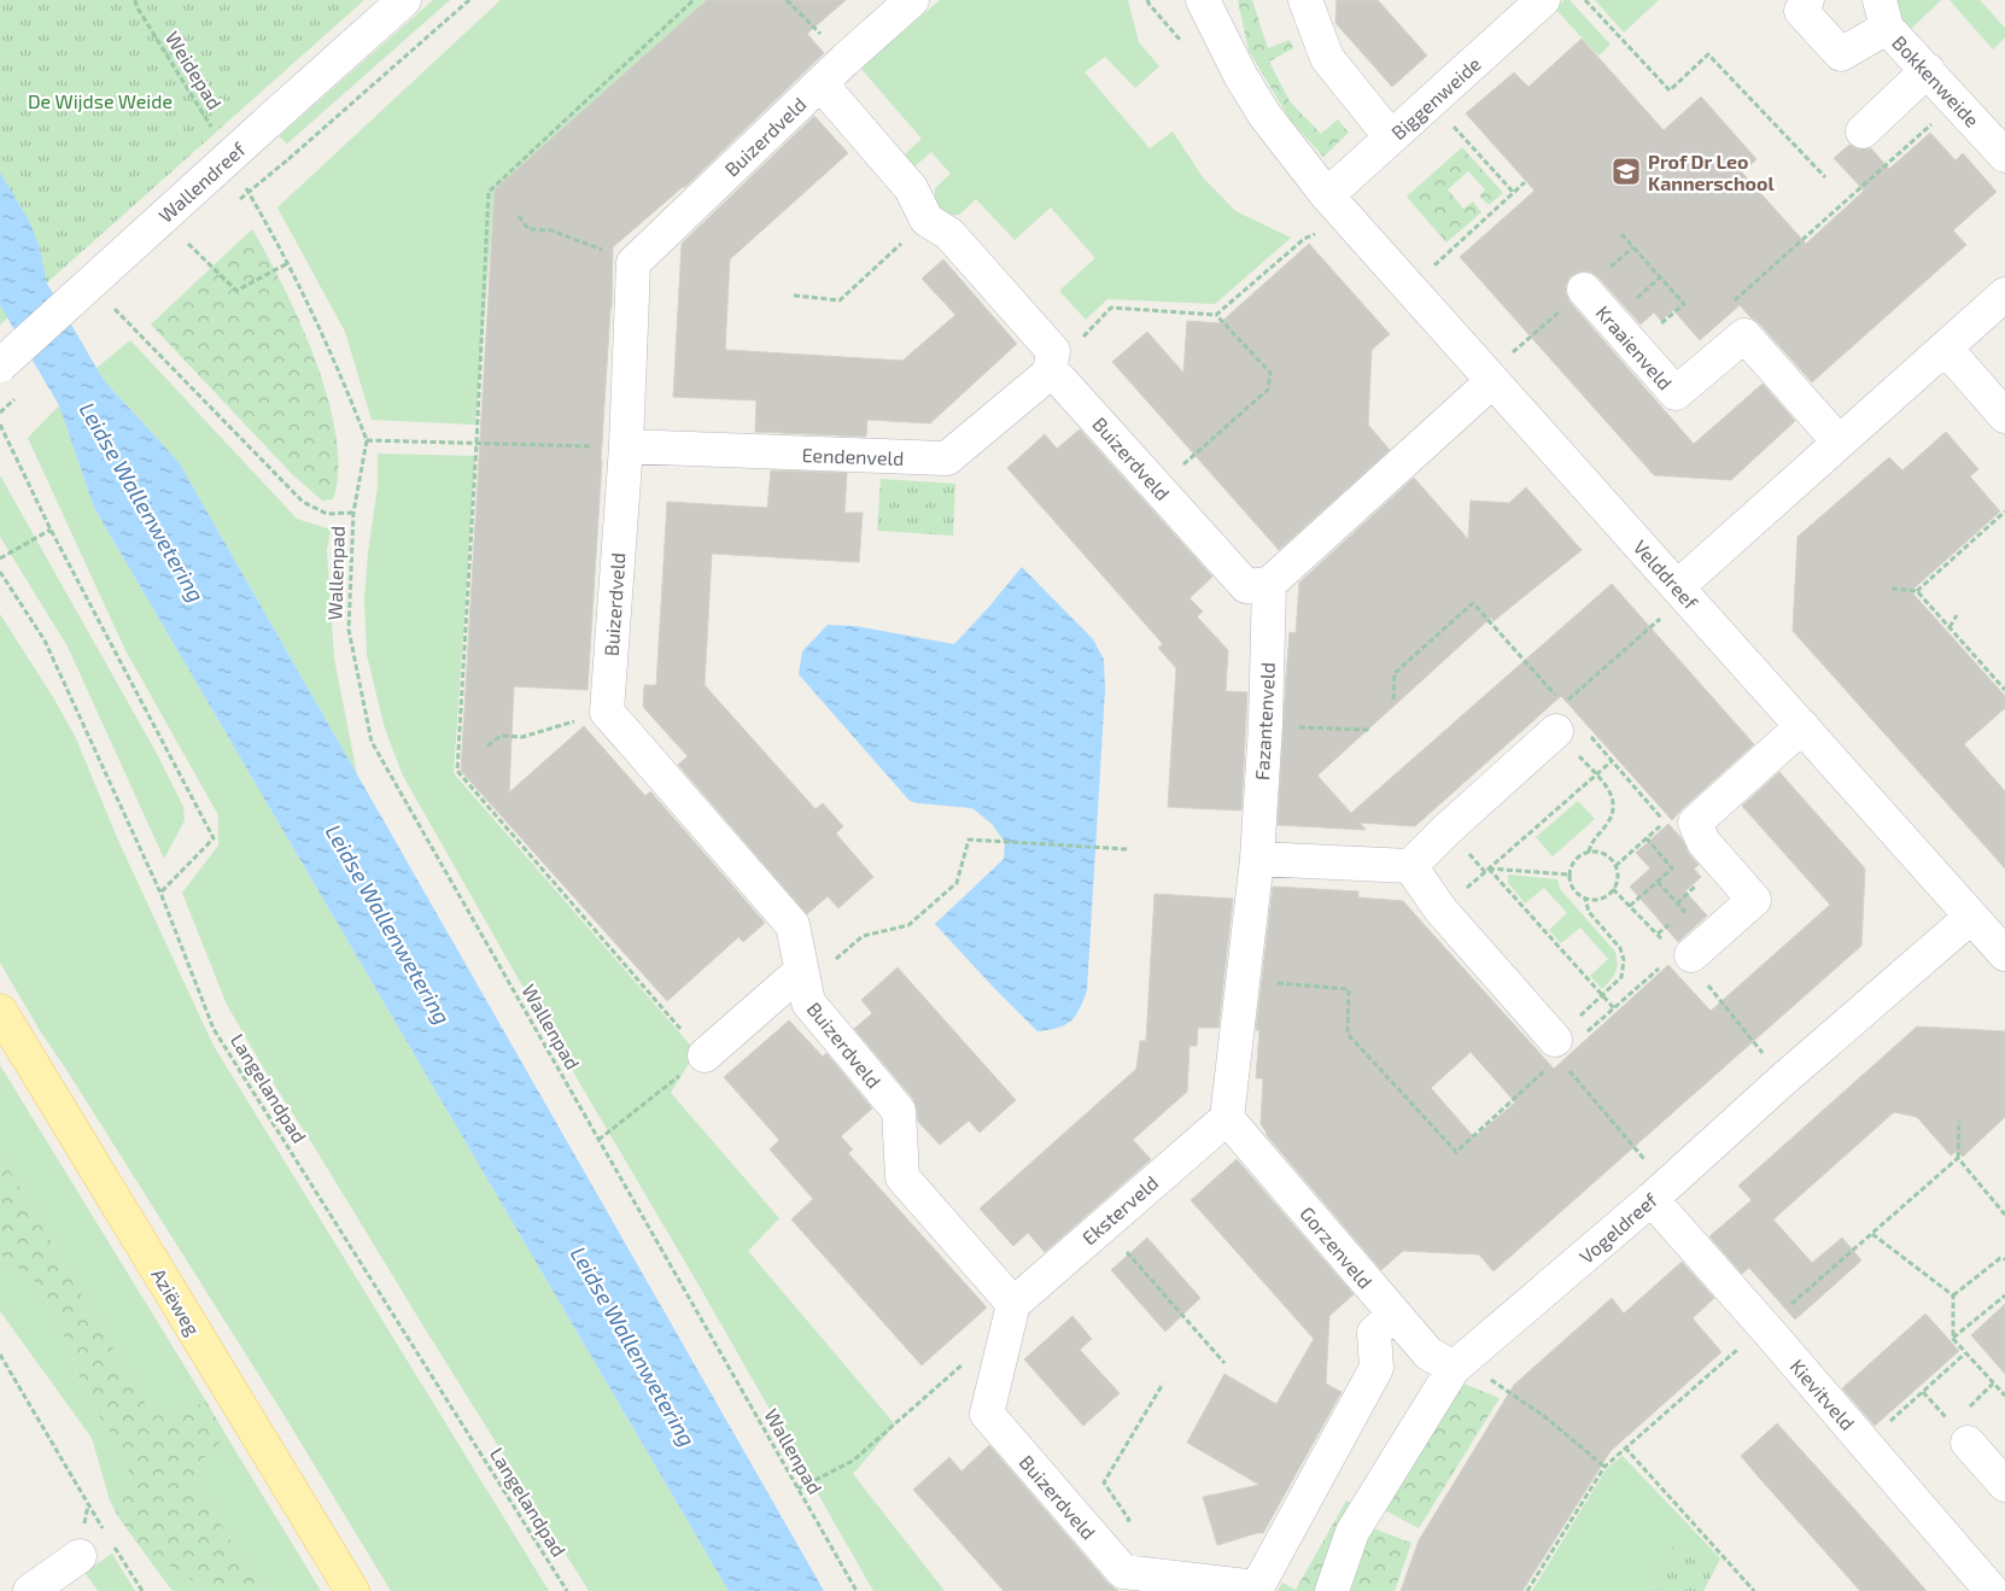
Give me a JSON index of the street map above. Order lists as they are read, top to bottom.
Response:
{
  "streets": {
    "main road": ["Aziëweg"],
    "street": [
      "Bokkenweide",
      "Biggenweide",
      "Buizerdveld",
      "Wallendreef",
      "Kraaienveld",
      "Eendenveld",
      "Velddreef",
      "Fazantenveld",
      "Eksterveld",
      "Vogeldreef",
      "Gorzenveld",
      "Kievitveld"
    ],
    "path": ["Weidepad", "Wallenpad", "Langelandpad"]
  },
  "crossings": [
    ["Biggenweide", "Velddreef"],
    ["Buizerdveld", "Eendenveld"],
    ["Buizerdveld", "Fazantenveld"],
    ["Buizerdveld", "Eksterveld"],
    ["Buizerdveld", "Gorzenveld"],
    ["Velddreef", "Vogeldreef"],
    ["Fazantenveld", "Eksterveld"],
    ["Fazantenveld", "Gorzenveld"],
    ["Eksterveld", "Gorzenveld"],
    ["Vogeldreef", "Gorzenveld"],
    ["Vogeldreef", "Kievitveld"]
  ],
  "water": ["Leidse Wallenwetering"],
  "parks": ["De Wijdse Weide"],
  "places": {
    "school or university": ["Prof Dr Leo Kannerschool"]
  }
}
